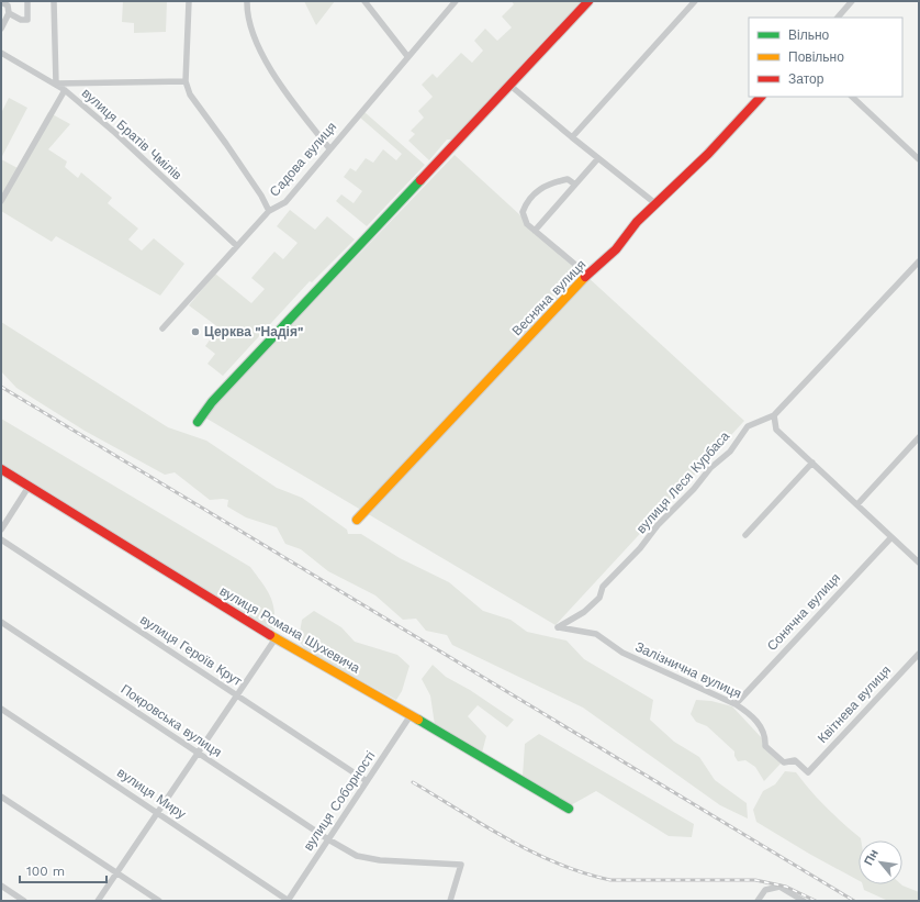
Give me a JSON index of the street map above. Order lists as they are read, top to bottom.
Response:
{
  "streets": {
    "street": [
      "вулиця Братів Чмілів",
      "Садова вулиця",
      "Весняна вулиця",
      "вулиця Леся Курбаса",
      "Сонячна вулиця",
      "вулиця Романа Шухевича",
      "вулиця Героїв Крут",
      "Залізнична вулиця",
      "Квітнева вулиця",
      "Покровська вулиця",
      "вулиця Миру",
      "вулиця Соборності"
    ]
  },
  "crossings": [
    ["вулиця Братів Чмілів", "Садова вулиця"],
    ["вулиця Леся Курбаса", "Залізнична вулиця"],
    ["Сонячна вулиця", "Залізнична вулиця"],
    ["вулиця Романа Шухевича", "вулиця Соборності"],
    ["вулиця Героїв Крут", "вулиця Соборності"],
    ["Залізнична вулиця", "Квітнева вулиця"],
    ["Покровська вулиця", "вулиця Соборності"],
    ["вулиця Миру", "вулиця Соборності"]
  ],
  "places": ["Церква \"Надія\""],
  "legend": ["Вільно", "Повільно", "Затор"],
  "scale_bar": "100 m",
  "north": "top left"
}
